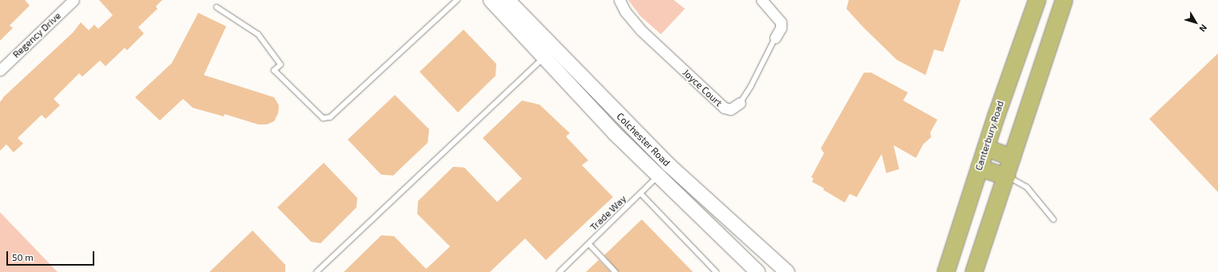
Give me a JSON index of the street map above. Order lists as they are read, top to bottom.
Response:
{
  "streets": {
    "main road": ["Canterbury Road", "Colchester Road"],
    "street": ["Regency Drive", "Joyce Court"],
    "lane": ["Trade Way"]
  },
  "crossings": [
    ["Colchester Road", "Trade Way"]
  ],
  "scale_bar": "50 m",
  "north": "bottom right"
}
